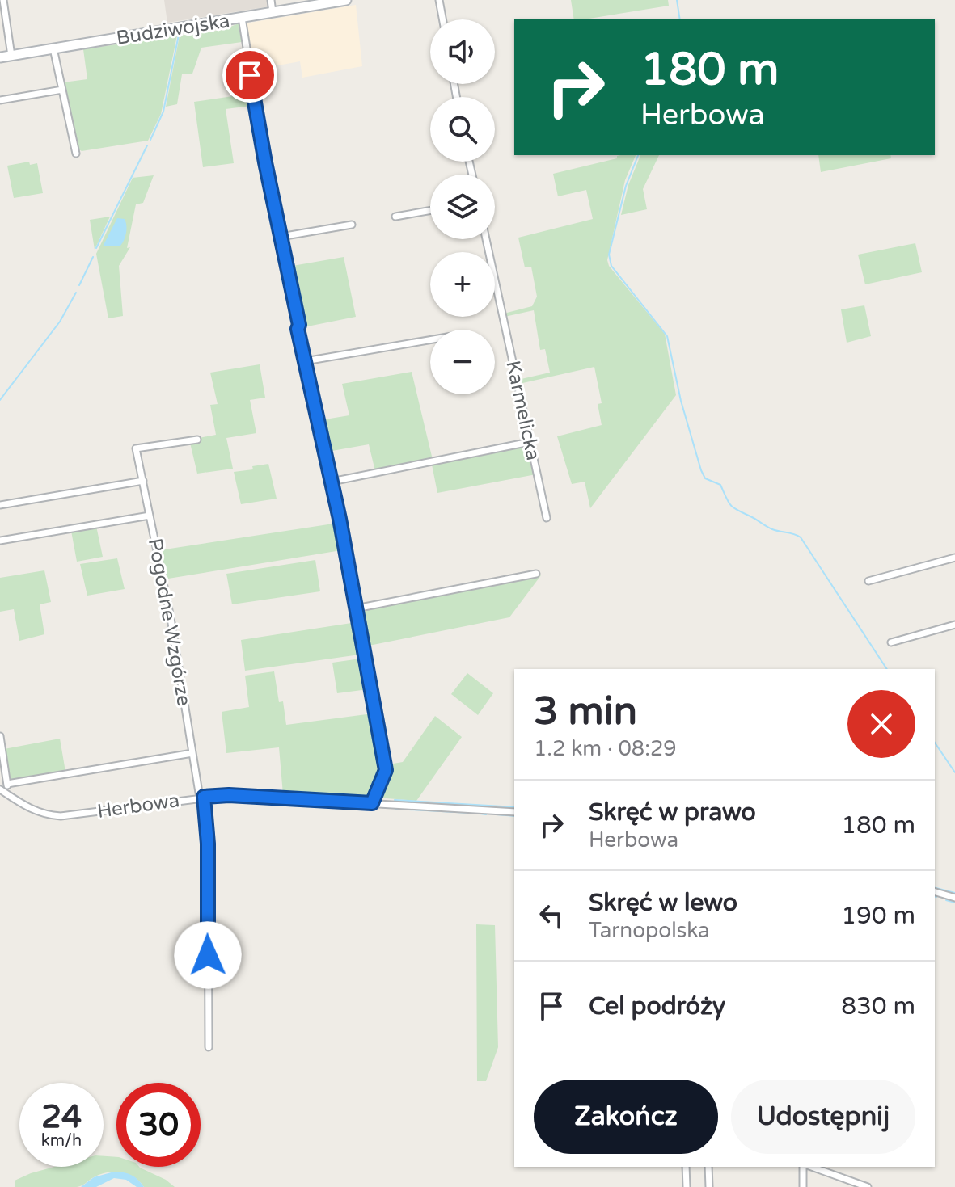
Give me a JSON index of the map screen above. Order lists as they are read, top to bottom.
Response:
{
  "streets": {
    "street": [
      "Budziwojska",
      "Karmelicka",
      "Pogodne Wzgórze",
      "Herbowa"
    ]
  },
  "crossings": [
    ["Pogodne Wzgórze", "Herbowa"]
  ],
  "page": {
    "map_buttons": ["+", "−"],
    "turn": ["180 m", "Herbowa"],
    "heading": ["3 min", "1.2 km · 08:29"],
    "list": [
      {
        "name": "Skręć w prawo",
        "note": "Herbowa",
        "value": "180 m"
      },
      {
        "name": "Skręć w lewo",
        "note": "Tarnopolska",
        "value": "190 m"
      },
      {
        "name": "Cel podróży",
        "value": "830 m"
      }
    ],
    "buttons": ["Zakończ", "Udostępnij"],
    "speed": "24 km/h",
    "limit": "30"
  }
}
